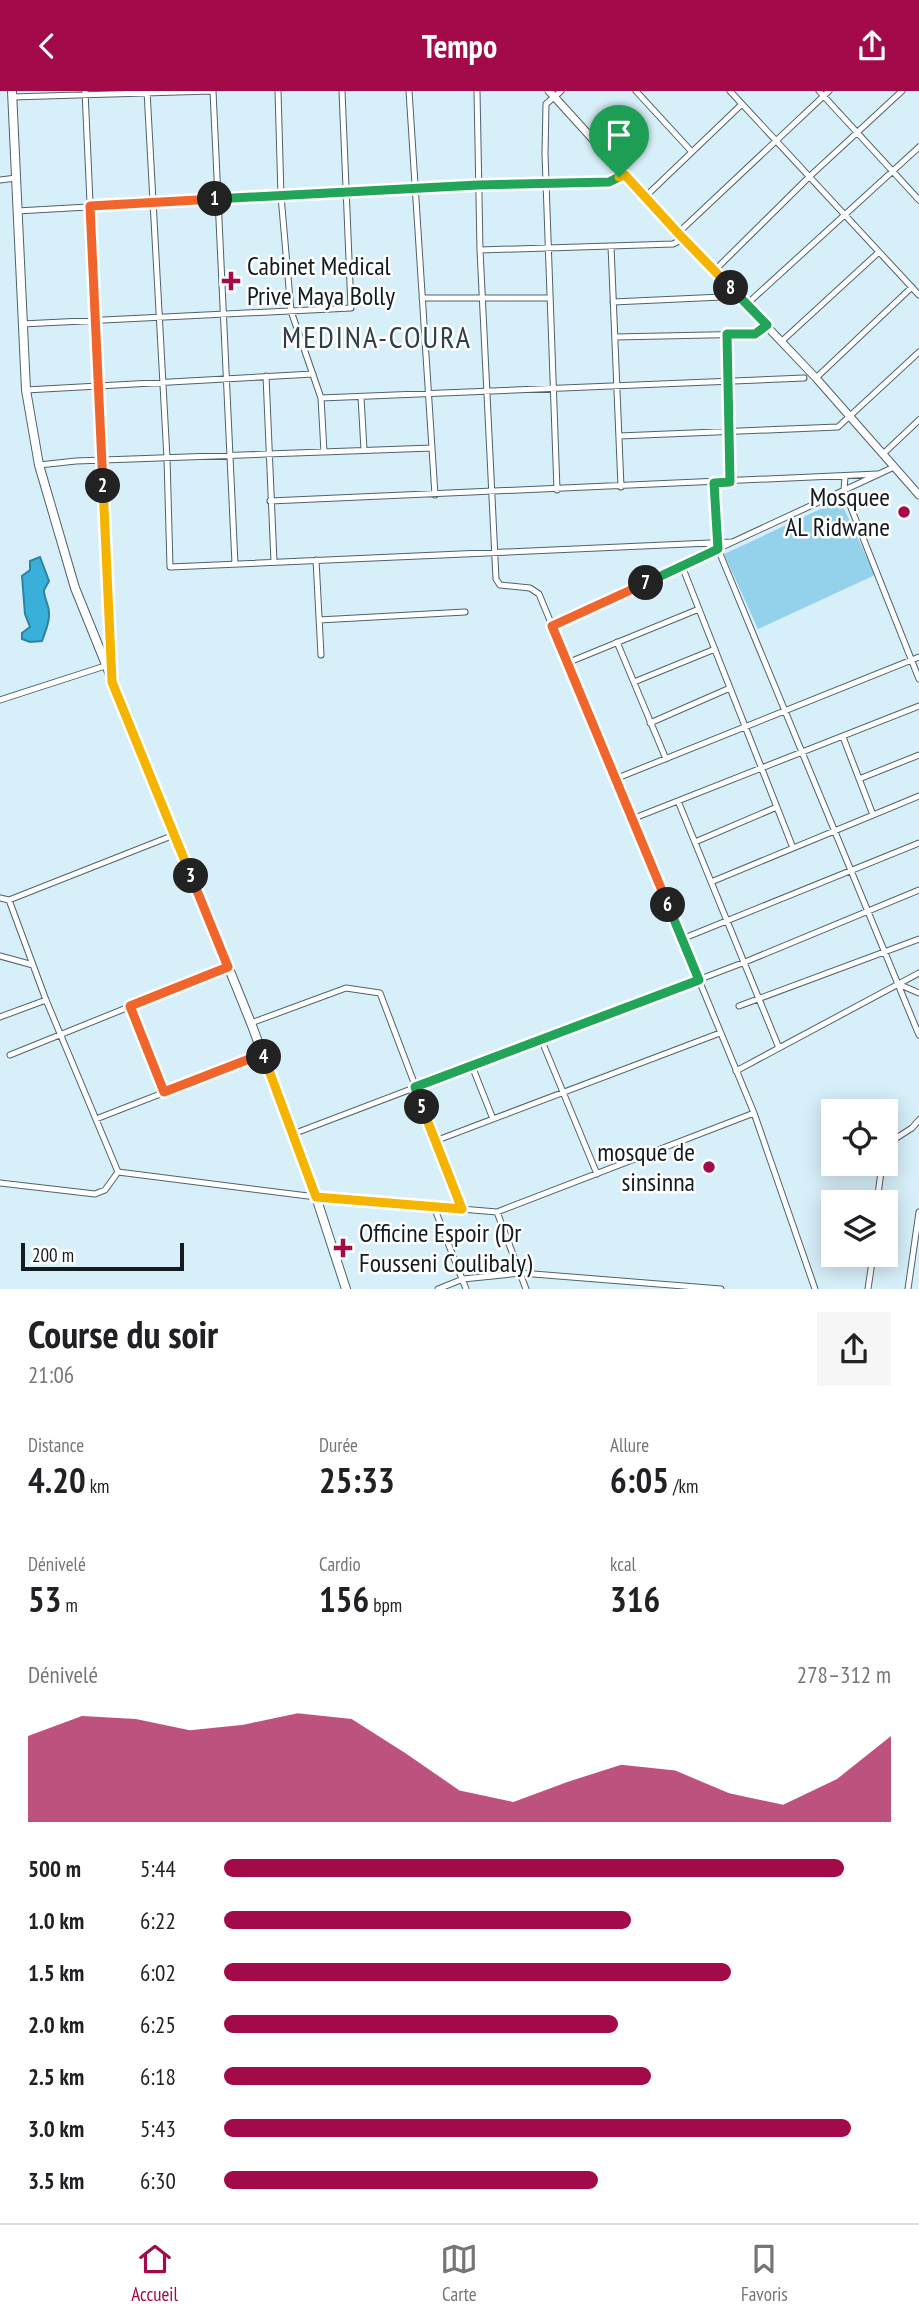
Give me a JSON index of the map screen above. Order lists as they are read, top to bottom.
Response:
{
  "districts": ["MEDINA-COURA"],
  "places": {
    "health": ["Cabinet Medical Prive Maya Bolly", "Officine Espoir (Dr Fousseni Coulibaly)"],
    "other": ["Mosquee AL Ridwane", "mosque de sinsinna"]
  },
  "scale_bar": "200 m",
  "page": {
    "header": "Tempo",
    "pins": [
      "1",
      "8",
      "2",
      "7",
      "3",
      "6",
      "4",
      "5"
    ],
    "scale": "200 m",
    "heading": ["Course du soir", "21:06"],
    "stats": [
      ["Distance", "4.20 km"],
      ["Durée", "25:33"],
      ["Allure", "6:05 /km"],
      ["Dénivelé", "53 m"],
      ["Cardio", "156 bpm"],
      ["kcal", "316"]
    ],
    "chart": ["Dénivelé", "278–312 m"],
    "list": [
      {
        "name": "500 m",
        "note": "5:44"
      },
      {
        "name": "1.0 km",
        "note": "6:22"
      },
      {
        "name": "1.5 km",
        "note": "6:02"
      },
      {
        "name": "2.0 km",
        "note": "6:25"
      },
      {
        "name": "2.5 km",
        "note": "6:18"
      },
      {
        "name": "3.0 km",
        "note": "5:43"
      },
      {
        "name": "3.5 km",
        "note": "6:30"
      }
    ],
    "tabs": ["Accueil", "Carte", "Favoris"]
  }
}
